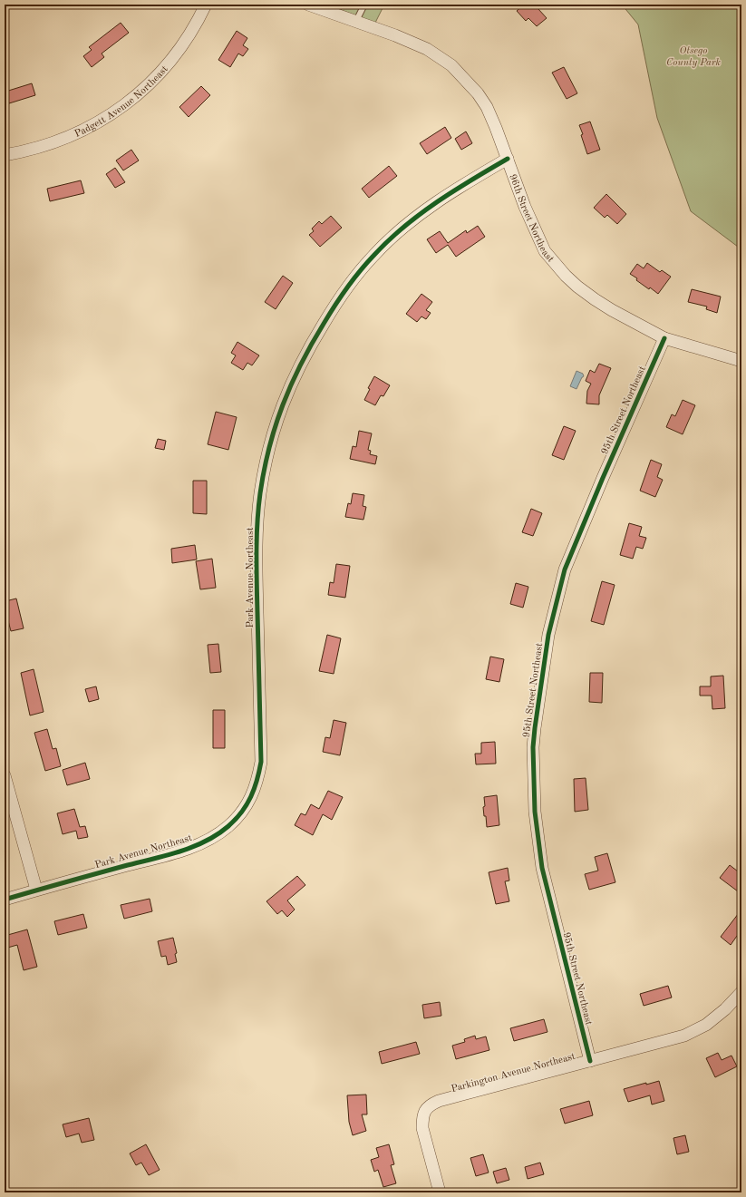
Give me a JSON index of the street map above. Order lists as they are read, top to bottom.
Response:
{
  "streets": {
    "street": [
      "Padgett Avenue Northeast",
      "96th Street Northeast",
      "95th Street Northeast",
      "Park Avenue Northeast",
      "Parkington Avenue Northeast"
    ]
  },
  "crossings": [
    ["96th Street Northeast", "95th Street Northeast"],
    ["96th Street Northeast", "Park Avenue Northeast"],
    ["95th Street Northeast", "Parkington Avenue Northeast"]
  ],
  "parks": ["Otsego County Park"]
}
